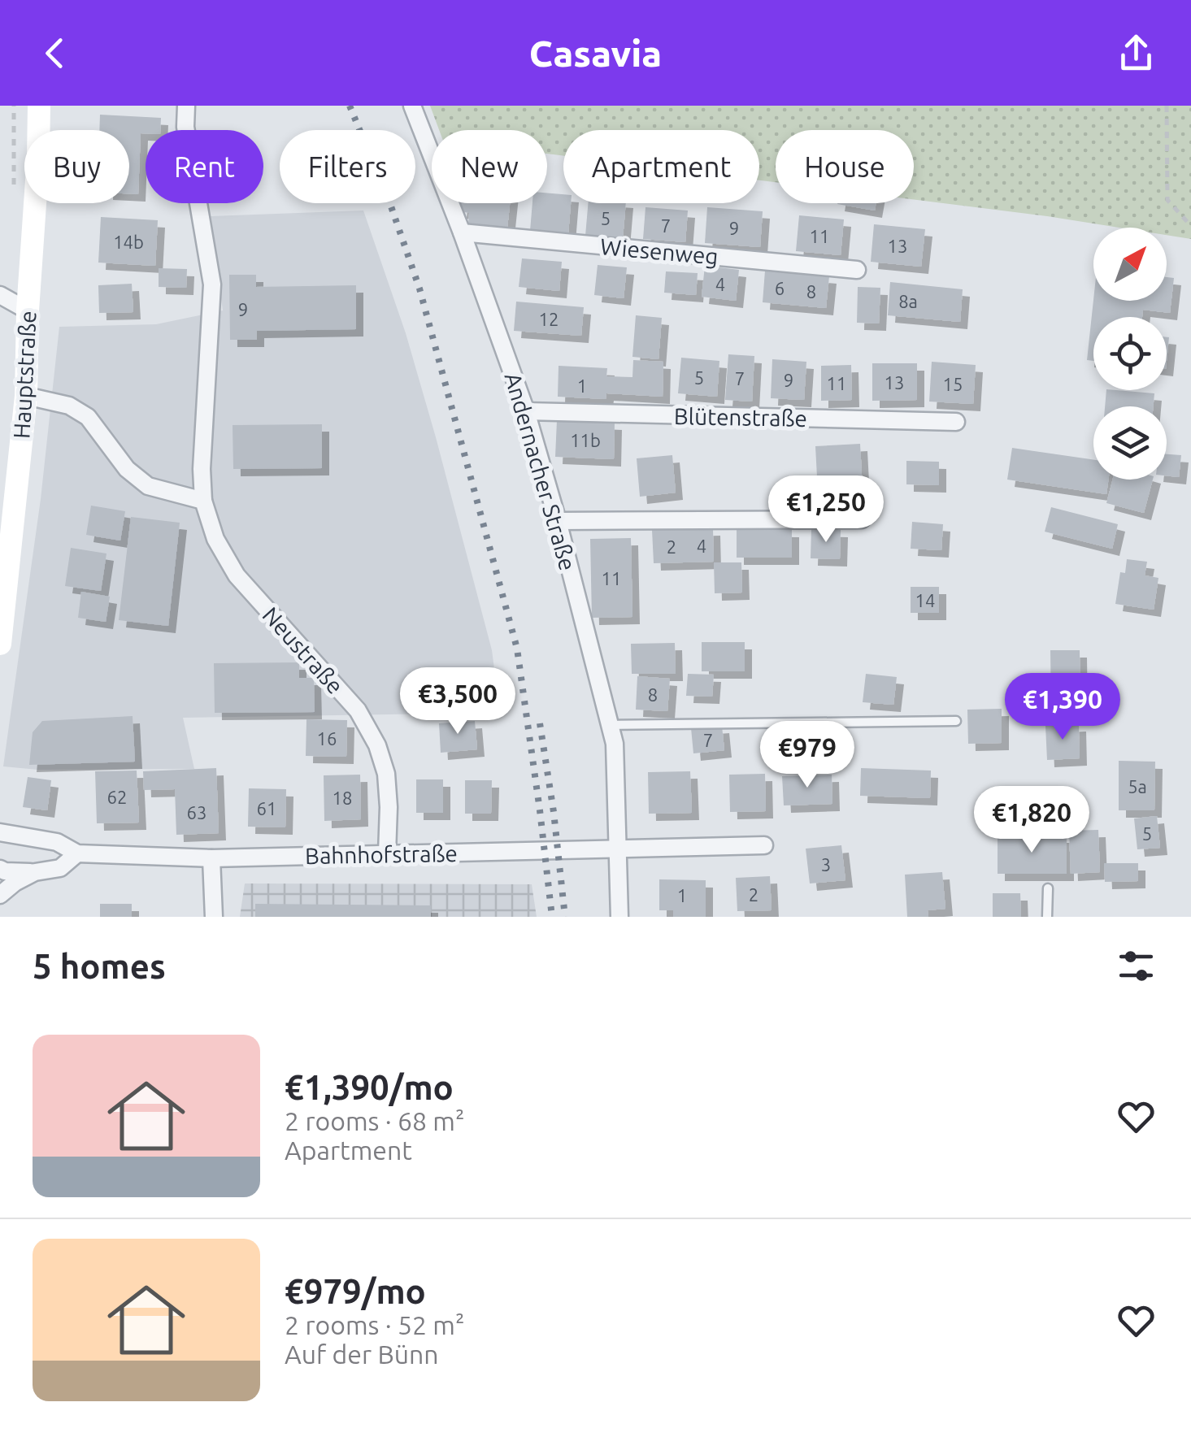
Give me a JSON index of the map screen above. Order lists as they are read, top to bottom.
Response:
{
  "streets": {
    "main road": ["Hauptstraße"],
    "street": [
      "Wiesenweg",
      "Blütenstraße",
      "Andernacher Straße",
      "Neustraße",
      "Bahnhofstraße"
    ]
  },
  "crossings": [
    ["Wiesenweg", "Andernacher Straße"],
    ["Blütenstraße", "Andernacher Straße"],
    ["Andernacher Straße", "Bahnhofstraße"],
    ["Neustraße", "Bahnhofstraße"]
  ],
  "house_numbers": [
    "5",
    "7",
    "9",
    "11",
    "14b",
    "13",
    "4",
    "6",
    "8",
    "8a",
    "9",
    "12",
    "5",
    "7",
    "9",
    "13",
    "11",
    "15",
    "1",
    "11b",
    "4",
    "2",
    "11",
    "14",
    "8",
    "16",
    "7",
    "5a",
    "62",
    "18",
    "61",
    "63",
    "5",
    "3",
    "2",
    "1"
  ],
  "north": "top right",
  "page": {
    "header": "Casavia",
    "chip": [
      "Buy",
      "Rent",
      "Filters",
      "New",
      "Apartment",
      "House"
    ],
    "price": [
      "€1,250",
      "€3,500",
      "€1,390",
      "€979",
      "€1,820"
    ],
    "heading": "5 homes",
    "list": [
      {
        "name": "€1,390/mo",
        "note": "2 rooms · 68 m² · Apartment"
      },
      {
        "name": "€979/mo",
        "note": "2 rooms · 52 m² · Auf der Bünn"
      }
    ]
  }
}
